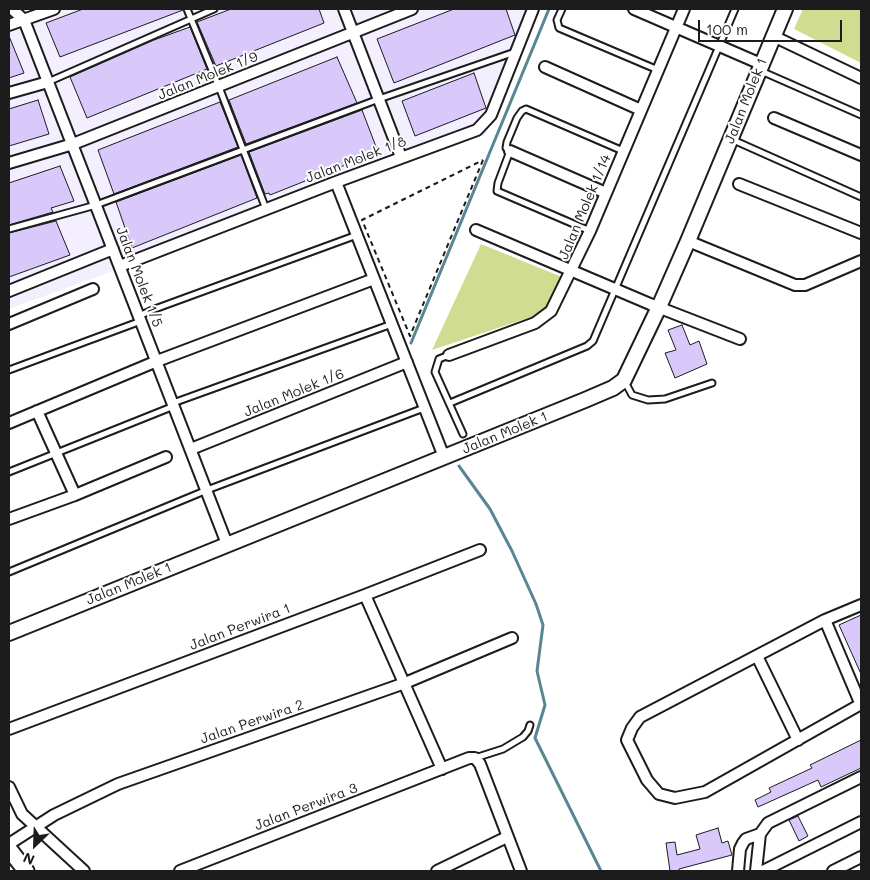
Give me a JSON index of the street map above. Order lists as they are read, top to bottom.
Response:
{
  "streets": {
    "street": [
      "Jalan Molek 1/9",
      "Jalan Molek 1",
      "Jalan Molek 1/8",
      "Jalan Molek 1/14",
      "Jalan Molek 1/5",
      "Jalan Molek 1/6",
      "Jalan Perwira 1",
      "Jalan Perwira 2",
      "Jalan Perwira 3"
    ]
  },
  "crossings": [
    ["Jalan Molek 1/9", "Jalan Molek 1/5"],
    ["Jalan Molek 1", "Jalan Molek 1/5"],
    ["Jalan Molek 1/8", "Jalan Molek 1/5"],
    ["Jalan Molek 1/5", "Jalan Molek 1/6"]
  ],
  "scale_bar": "100 m",
  "north": "bottom left"
}
